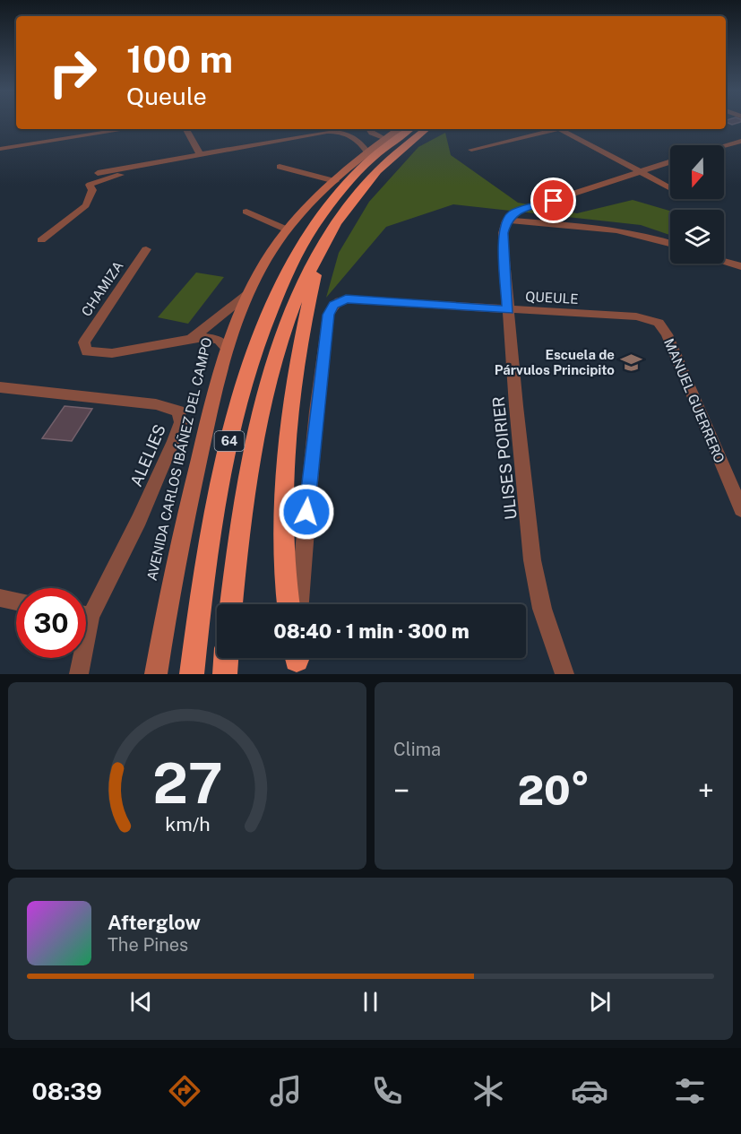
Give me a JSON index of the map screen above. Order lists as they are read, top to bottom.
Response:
{
  "streets": {
    "highway": ["64"],
    "main road": ["AVENIDA CARLOS IBÁÑEZ DEL CAMPO"],
    "street": [
      "CHAMIZA",
      "QUEULE",
      "MANUEL GUERRERO",
      "ALELIES",
      "ULISES POIRIER"
    ]
  },
  "crossings": [
    ["QUEULE", "MANUEL GUERRERO"],
    ["QUEULE", "ULISES POIRIER"]
  ],
  "places": {
    "school or university": ["Escuela de Párvulos Principito"]
  },
  "north": "bottom",
  "page": {
    "turn": ["100 m", "Queule"],
    "limit": "30",
    "trip": "08:40 · 1 min · 300 m",
    "tile": "Clima",
    "heat": ["−", "20°", "+"],
    "song": ["Afterglow", "The Pines"],
    "tabs": "08:39",
    "gauge": ["27", "km/h"]
  }
}
